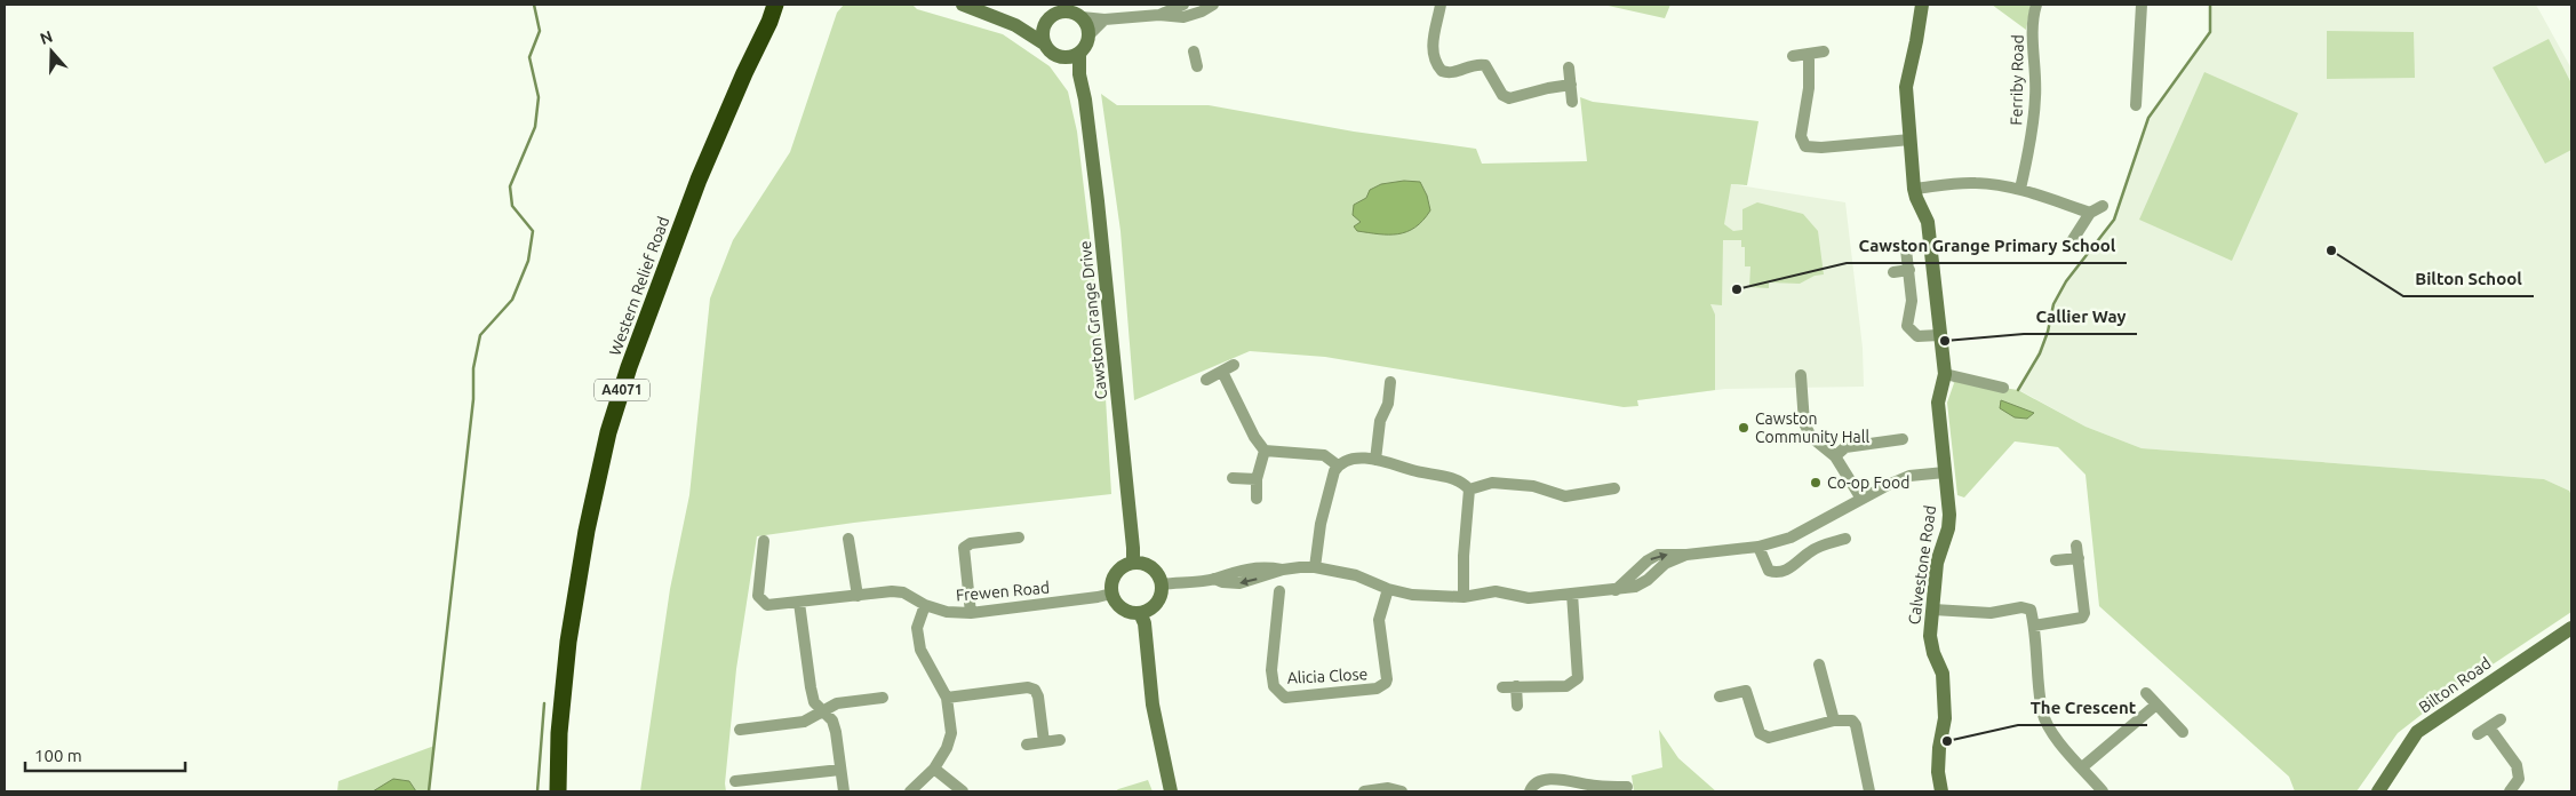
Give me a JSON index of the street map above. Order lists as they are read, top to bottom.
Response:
{
  "streets": {
    "highway": ["Western Relief Road", "A4071"],
    "street": [
      "Ferriby Road",
      "Cawston Grange Drive",
      "Calvestone Road",
      "Frewen Road",
      "Alicia Close",
      "Bilton Road"
    ]
  },
  "crossings": [
    ["Cawston Grange Drive", "Frewen Road"]
  ],
  "places": [
    "Bilton School",
    "Cawston Grange Primary School",
    "Callier Way",
    "Cawston Community Hall",
    "Co-op Food",
    "The Crescent"
  ],
  "scale_bar": "100 m",
  "north": "top"
}
